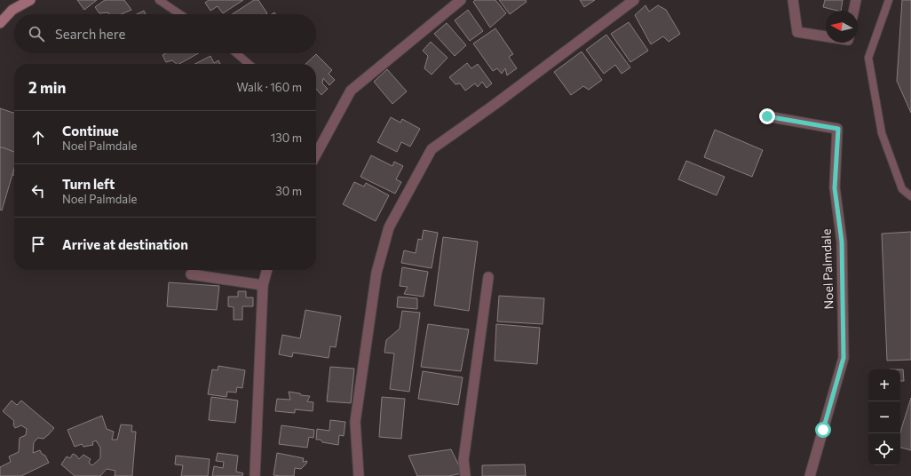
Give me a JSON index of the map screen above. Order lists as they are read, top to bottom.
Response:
{
  "streets": {
    "street": ["Noel Palmdale"]
  },
  "north": "left",
  "page": {
    "search": "Search here",
    "heading": ["2 min", "Walk · 160 m"],
    "list": [
      ["Continue", "Noel Palmdale", "130 m"],
      ["Turn left", "Noel Palmdale", "30 m"],
      "Arrive at destination"
    ],
    "map_buttons": ["+", "−"]
  }
}
